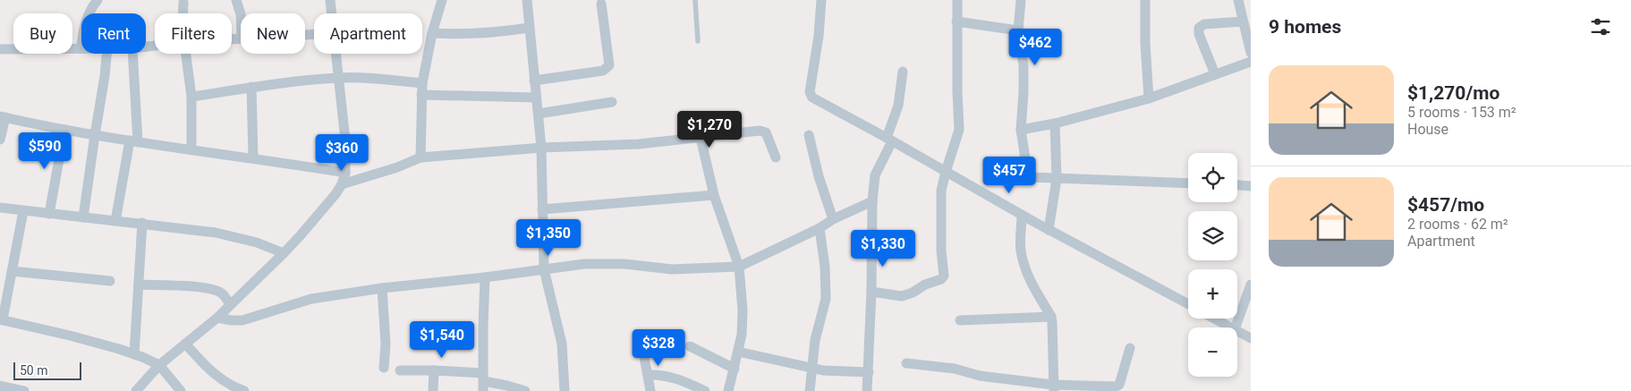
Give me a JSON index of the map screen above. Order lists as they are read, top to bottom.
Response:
{
  "scale_bar": "50 m",
  "page": {
    "heading": "9 homes",
    "chip": [
      "Buy",
      "Rent",
      "Filters",
      "New",
      "Apartment"
    ],
    "price": [
      "$462",
      "$1,270",
      "$590",
      "$360",
      "$457",
      "$1,350",
      "$1,330",
      "$1,540",
      "$328"
    ],
    "list": [
      {
        "name": "$1,270/mo",
        "note": "5 rooms · 153 m² · House"
      },
      {
        "name": "$457/mo",
        "note": "2 rooms · 62 m² · Apartment"
      }
    ],
    "map_buttons": ["+", "−"],
    "scale": "50 m"
  }
}
